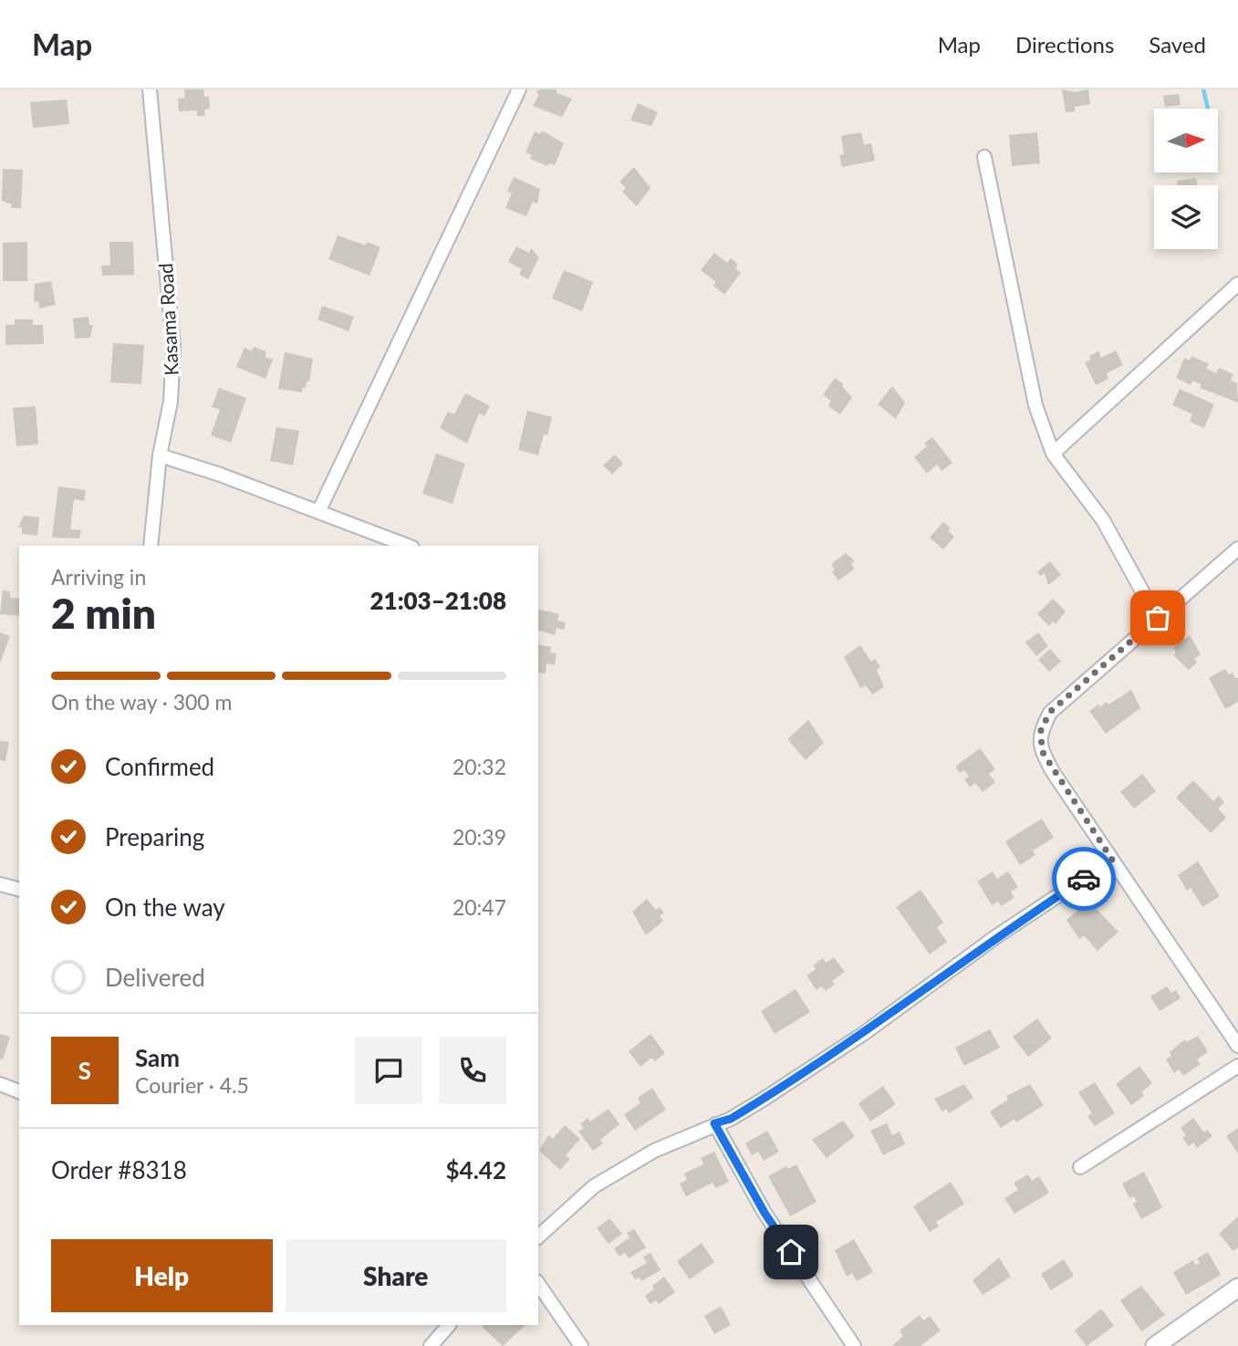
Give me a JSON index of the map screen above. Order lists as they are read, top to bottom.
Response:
{
  "streets": {
    "street": ["Kasama Road"]
  },
  "north": "right",
  "page": {
    "header": "Map",
    "nav": ["Map", "Directions", "Saved"],
    "heading": ["2 min", "Arriving in", "21:03–21:08"],
    "panel": [
      "Sam",
      "Courier · 4.5",
      "Order #8318",
      "$4.42"
    ],
    "bar": "On the way · 300 m",
    "list": [
      ["Confirmed", "20:32"],
      ["Preparing", "20:39"],
      ["On the way", "20:47"],
      "Delivered"
    ],
    "round": "S",
    "buttons": ["Help", "Share"]
  }
}
